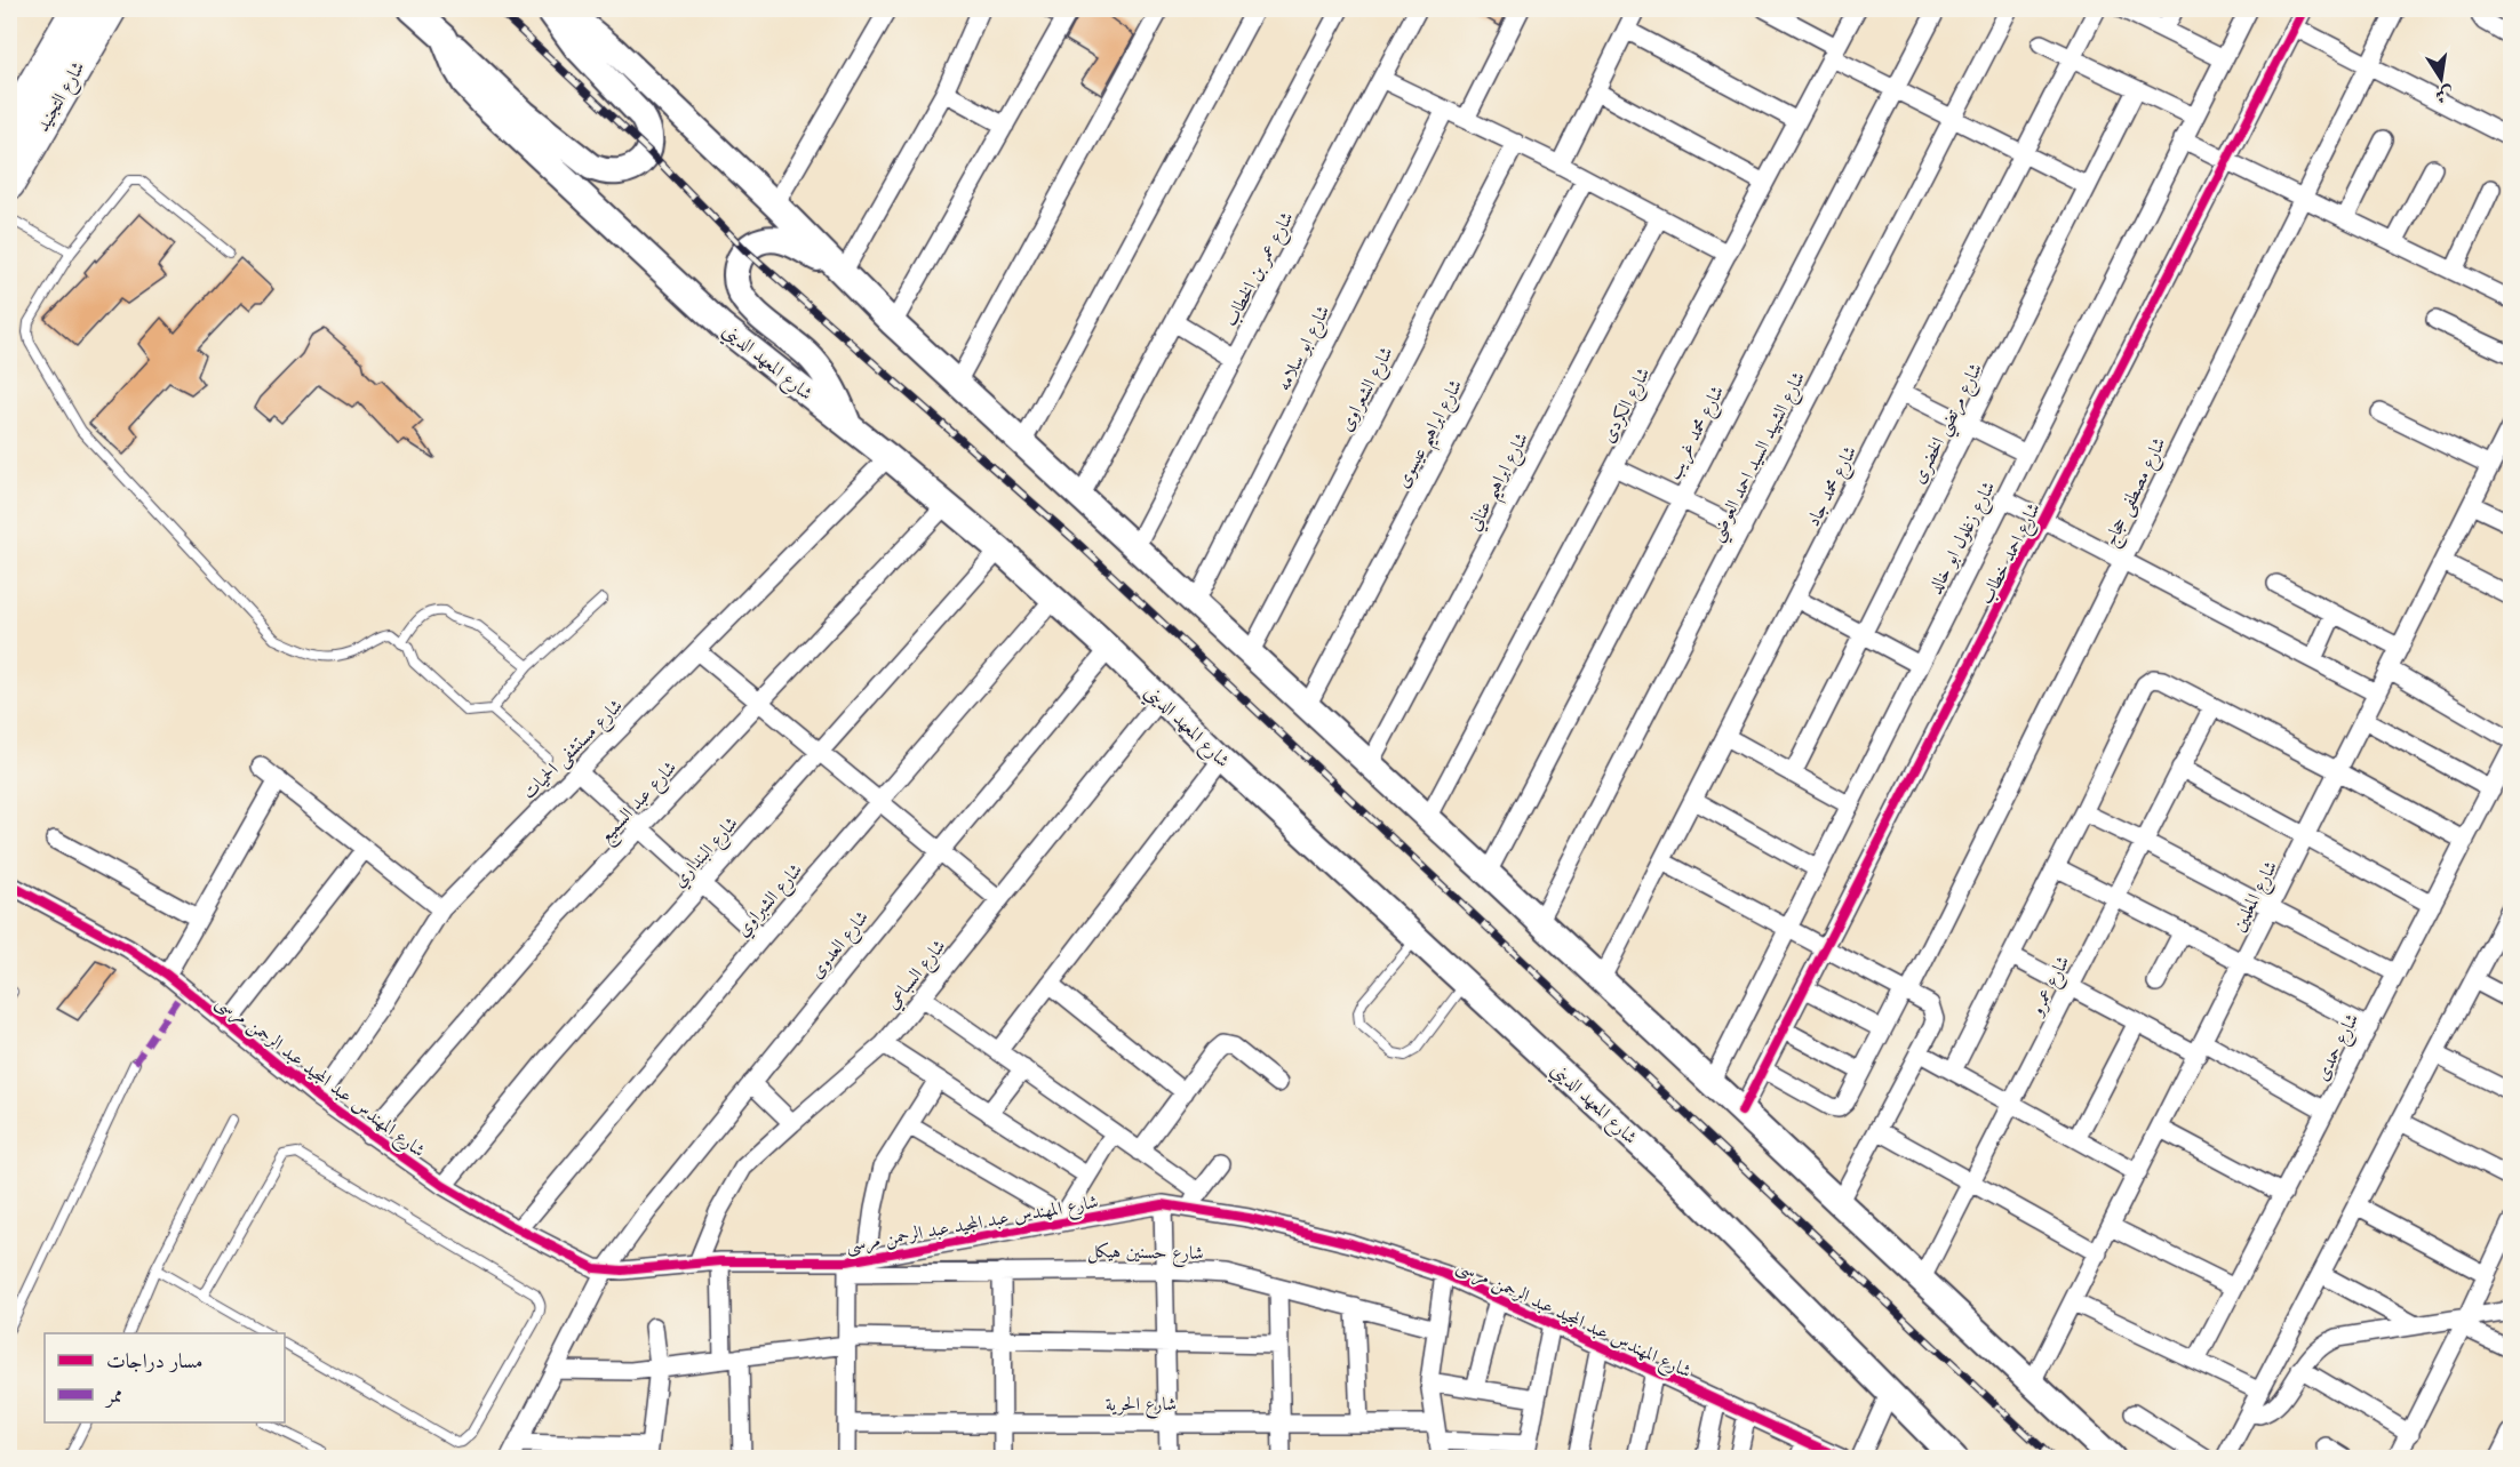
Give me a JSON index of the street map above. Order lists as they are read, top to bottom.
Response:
{
  "streets": {
    "highway": ["شارع التجنيد"],
    "main road": ["شارع المعهد الديني"],
    "street": [
      "شارع عمر بن الخطاب",
      "شارع ابو سلامه",
      "شارع الشعراوى",
      "شارع الكردى",
      "شارع مرتضي الخضرى",
      "شارع محمد غريب",
      "شارع ابراهيم عيسوى",
      "شارع الشهيد السيد احمد العوضي",
      "شارع ابراهيم عناني",
      "شارع محمد جاد",
      "شارع مصطفى حجاج",
      "شارع زغلول ابو خالد",
      "شارع احمد خطاب",
      "شارع مستشفى الحميات",
      "شارع عبد السميع",
      "شارع البنداري",
      "شارع المعلمين",
      "شارع الشبراوي",
      "شارع العدوى",
      "شارع السباعي",
      "شارع عمرو",
      "شارع حمدى",
      "شارع المهندس عبد المجيد عبد الرحمن مرسى",
      "شارع حسنين هيكل",
      "شارع الحرية"
    ]
  },
  "crossings": [
    ["شارع المعهد الديني", "شارع مستشفى الحميات"],
    ["شارع المعهد الديني", "شارع عبد السميع"],
    ["شارع المعهد الديني", "شارع البنداري"],
    ["شارع المعهد الديني", "شارع الشبراوي"],
    ["شارع المعهد الديني", "شارع العدوى"],
    ["شارع المعهد الديني", "شارع السباعي"],
    ["شارع مصطفى حجاج", "شارع احمد خطاب"],
    ["شارع مستشفى الحميات", "شارع المهندس عبد المجيد عبد الرحمن مرسى"],
    ["شارع عبد السميع", "شارع المهندس عبد المجيد عبد الرحمن مرسى"],
    ["شارع البنداري", "شارع المهندس عبد المجيد عبد الرحمن مرسى"],
    ["شارع الشبراوي", "شارع المهندس عبد المجيد عبد الرحمن مرسى"],
    ["شارع العدوى", "شارع المهندس عبد المجيد عبد الرحمن مرسى"],
    ["شارع السباعي", "شارع المهندس عبد المجيد عبد الرحمن مرسى"],
    ["شارع المهندس عبد المجيد عبد الرحمن مرسى", "شارع حسنين هيكل"]
  ],
  "legend": ["مسار دراجات", "ممر"],
  "north": "bottom"
}
